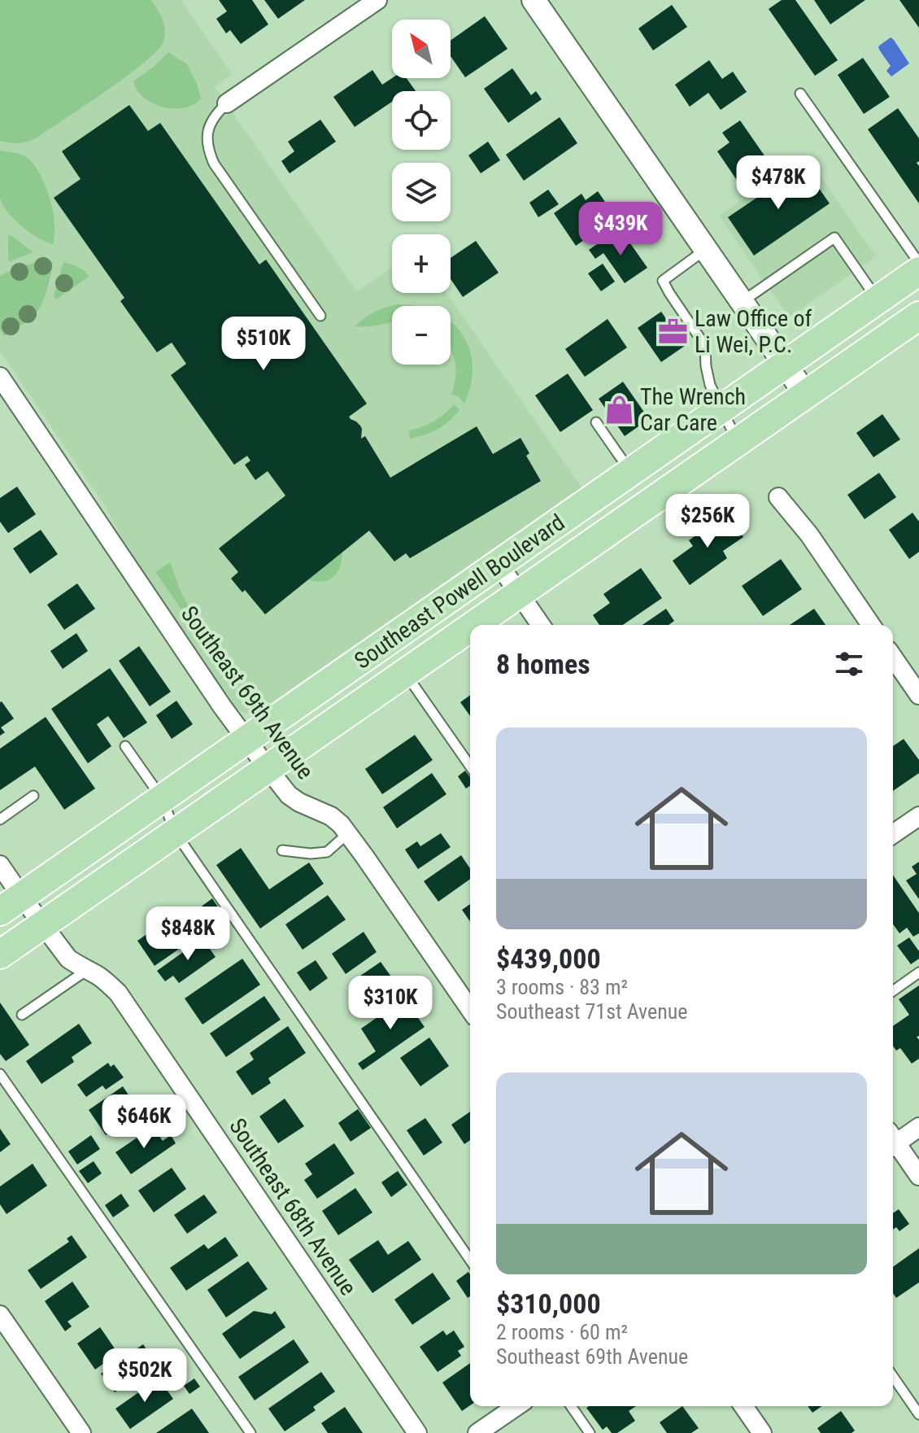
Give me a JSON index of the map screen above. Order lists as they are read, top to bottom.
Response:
{
  "streets": {
    "main road": ["Southeast Powell Boulevard"],
    "street": ["Southeast 69th Avenue", "Southeast 68th Avenue"]
  },
  "crossings": [
    ["Southeast Powell Boulevard", "Southeast 69th Avenue"],
    ["Southeast Powell Boulevard", "Southeast 68th Avenue"]
  ],
  "places": {
    "office": ["Law Office of Li Wei, P.C."],
    "shop": ["The Wrench Car Care"]
  },
  "north": "top left",
  "page": {
    "map_buttons": ["+", "−"],
    "price": [
      "$478K",
      "$439K",
      "$510K",
      "$256K",
      "$848K",
      "$310K",
      "$646K",
      "$502K"
    ],
    "heading": "8 homes",
    "list": [
      {
        "name": "$439,000",
        "note": "3 rooms · 83 m² · Southeast 71st Avenue"
      },
      {
        "name": "$310,000",
        "note": "2 rooms · 60 m² · Southeast 69th Avenue"
      }
    ]
  }
}
